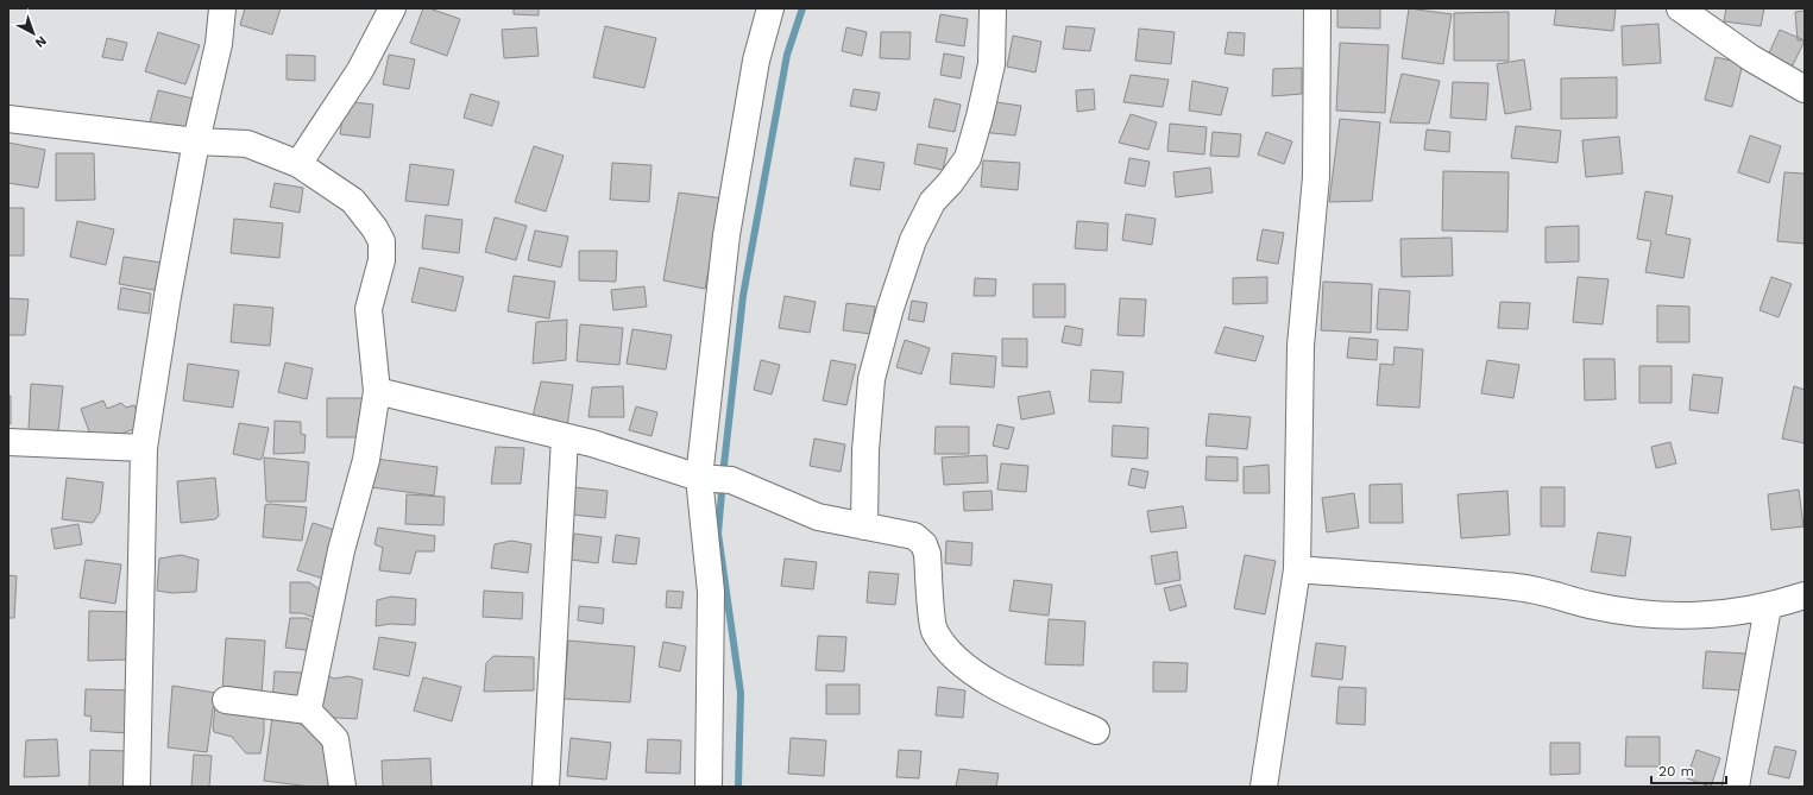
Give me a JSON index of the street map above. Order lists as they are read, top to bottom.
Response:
{
  "scale_bar": "20 m",
  "north": "bottom right"
}
